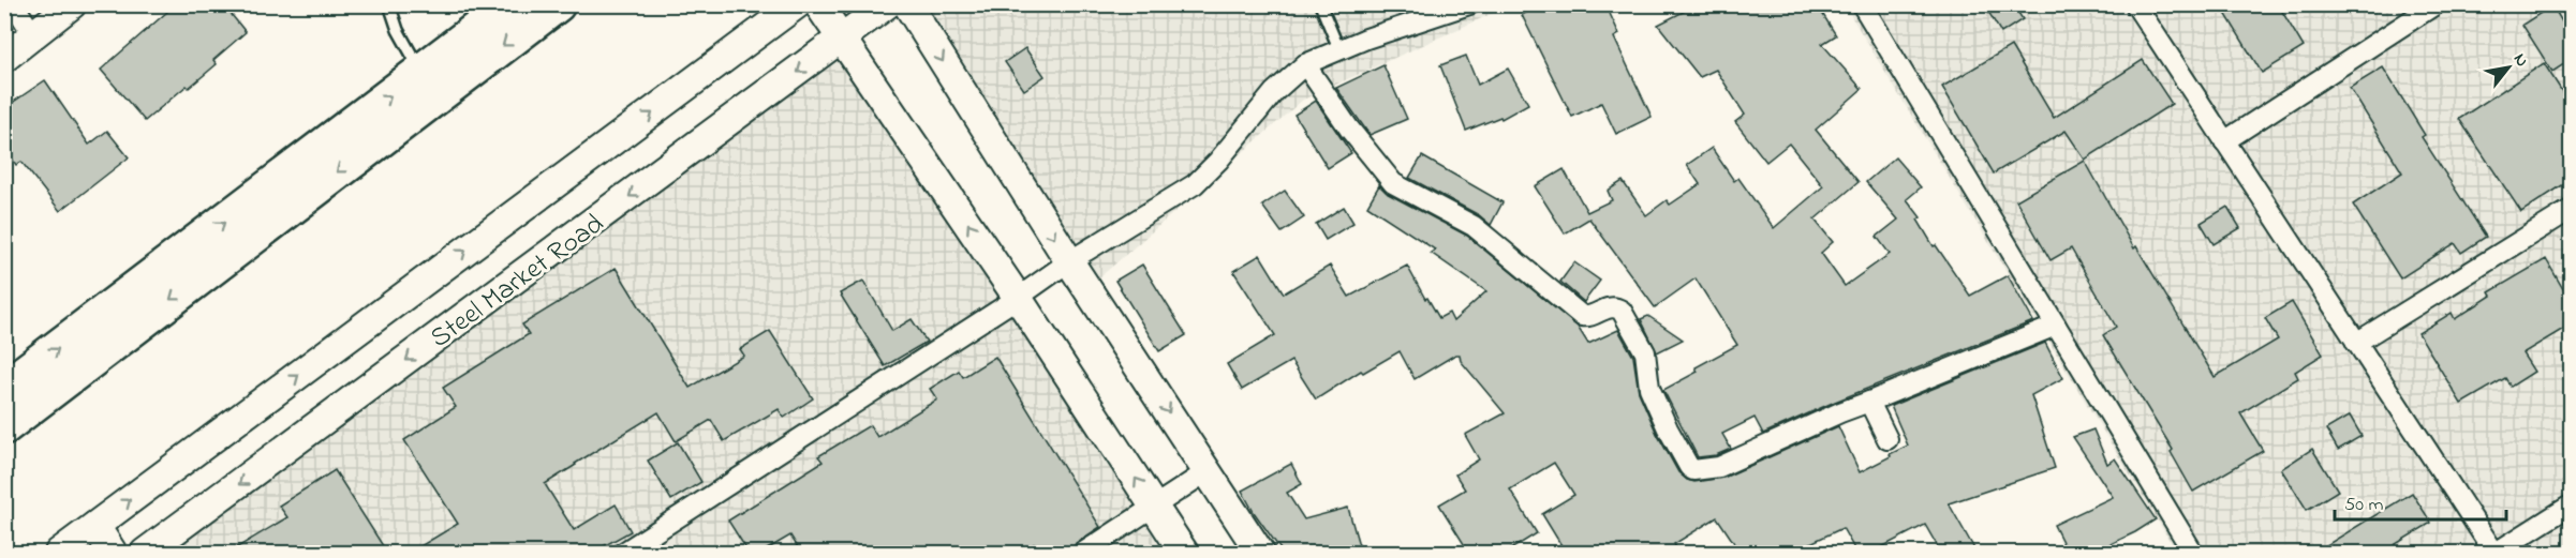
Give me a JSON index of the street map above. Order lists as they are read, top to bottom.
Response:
{
  "streets": {
    "street": ["Steel Market Road"]
  },
  "scale_bar": "50 m",
  "north": "top right"
}
